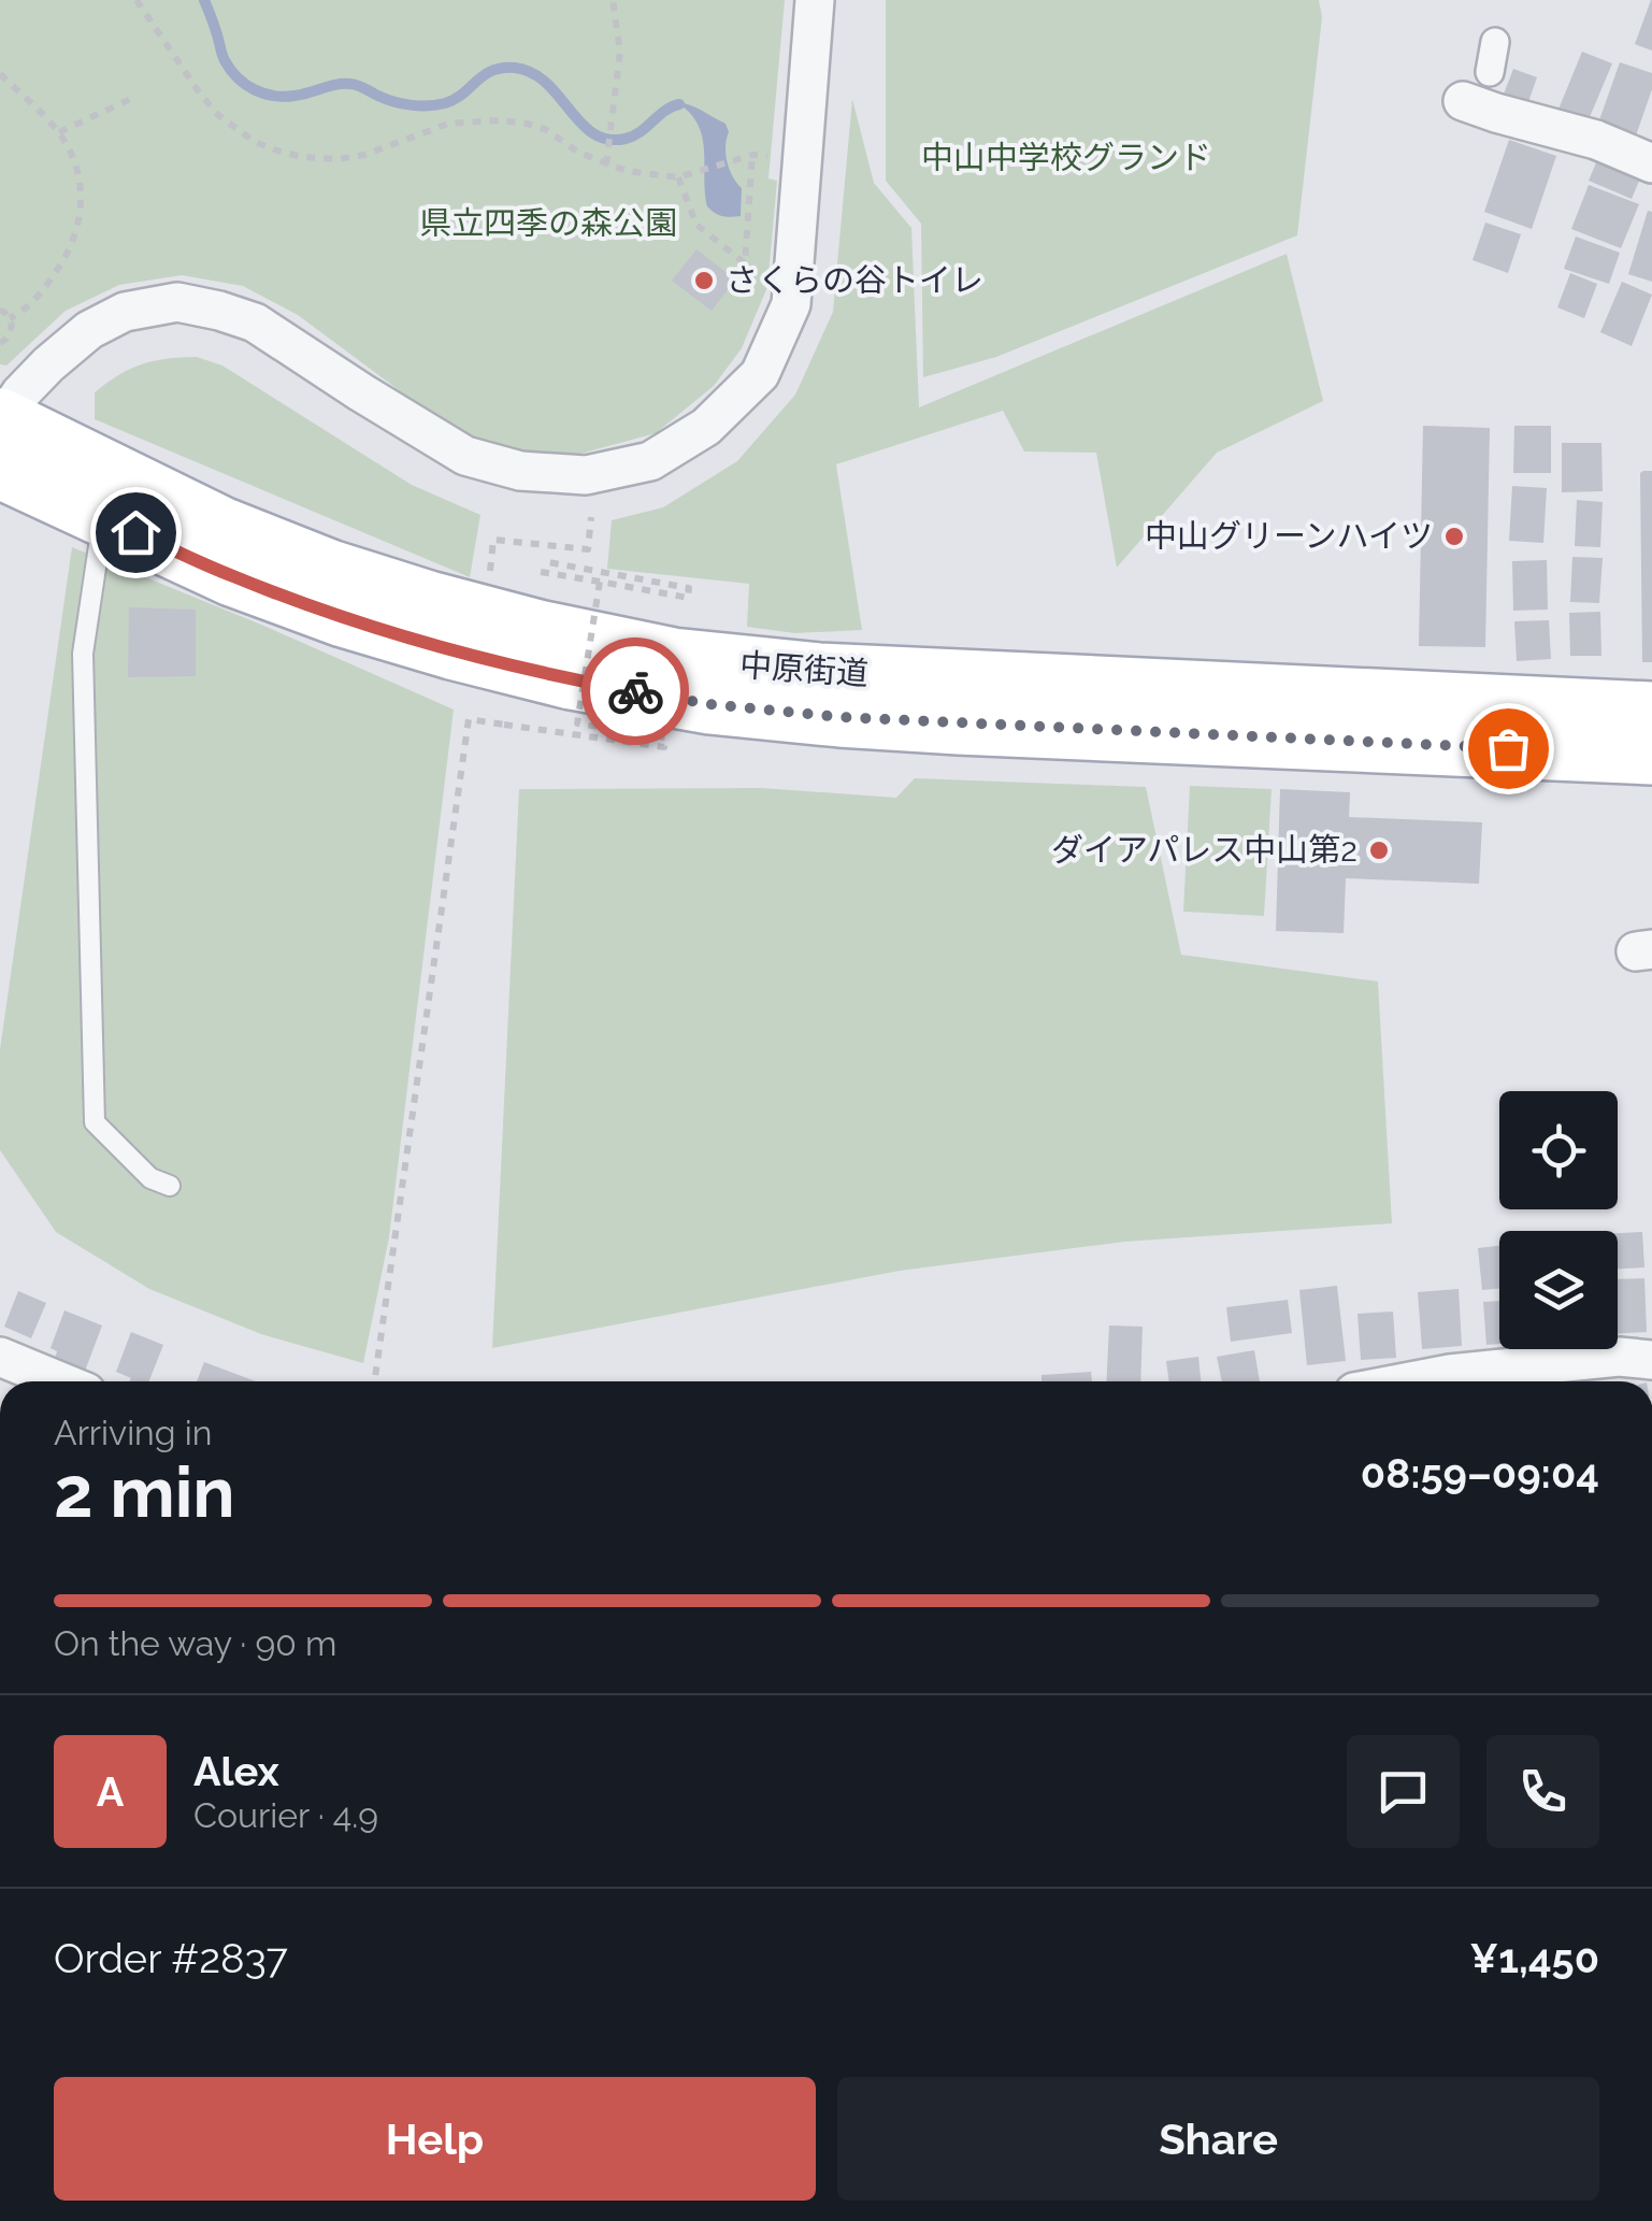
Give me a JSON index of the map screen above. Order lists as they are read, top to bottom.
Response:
{
  "streets": {
    "main road": ["中原街道"]
  },
  "parks": ["中山中学校グランド", "県立四季の森公園"],
  "places": ["さくらの谷トイレ", "中山グリーンハイツ", "ダイアパレス中山第2"],
  "page": {
    "heading": ["2 min", "Arriving in", "08:59–09:04"],
    "panel": [
      "Alex",
      "Courier · 4.9",
      "Order #2837",
      "¥1,450"
    ],
    "bar": "On the way · 90 m",
    "round": "A",
    "buttons": ["Help", "Share"]
  }
}
